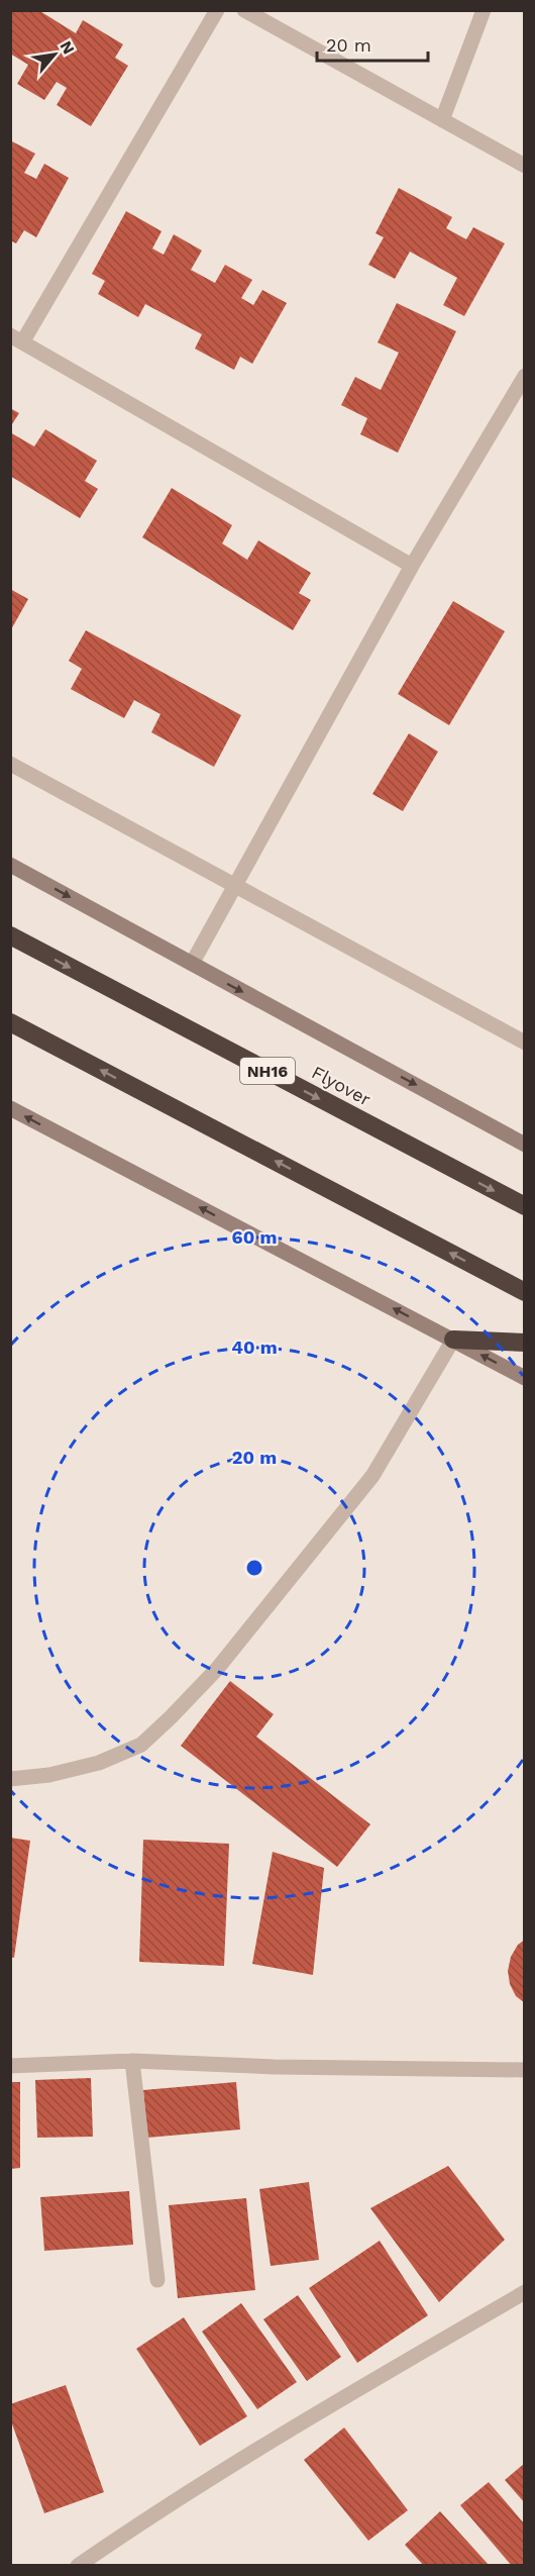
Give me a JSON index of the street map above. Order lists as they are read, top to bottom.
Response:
{
  "streets": {
    "highway": ["NH16", "Flyover"]
  },
  "scale_bar": "20 m",
  "north": "top right",
  "rings": ["60 m", "40 m", "20 m"]
}
